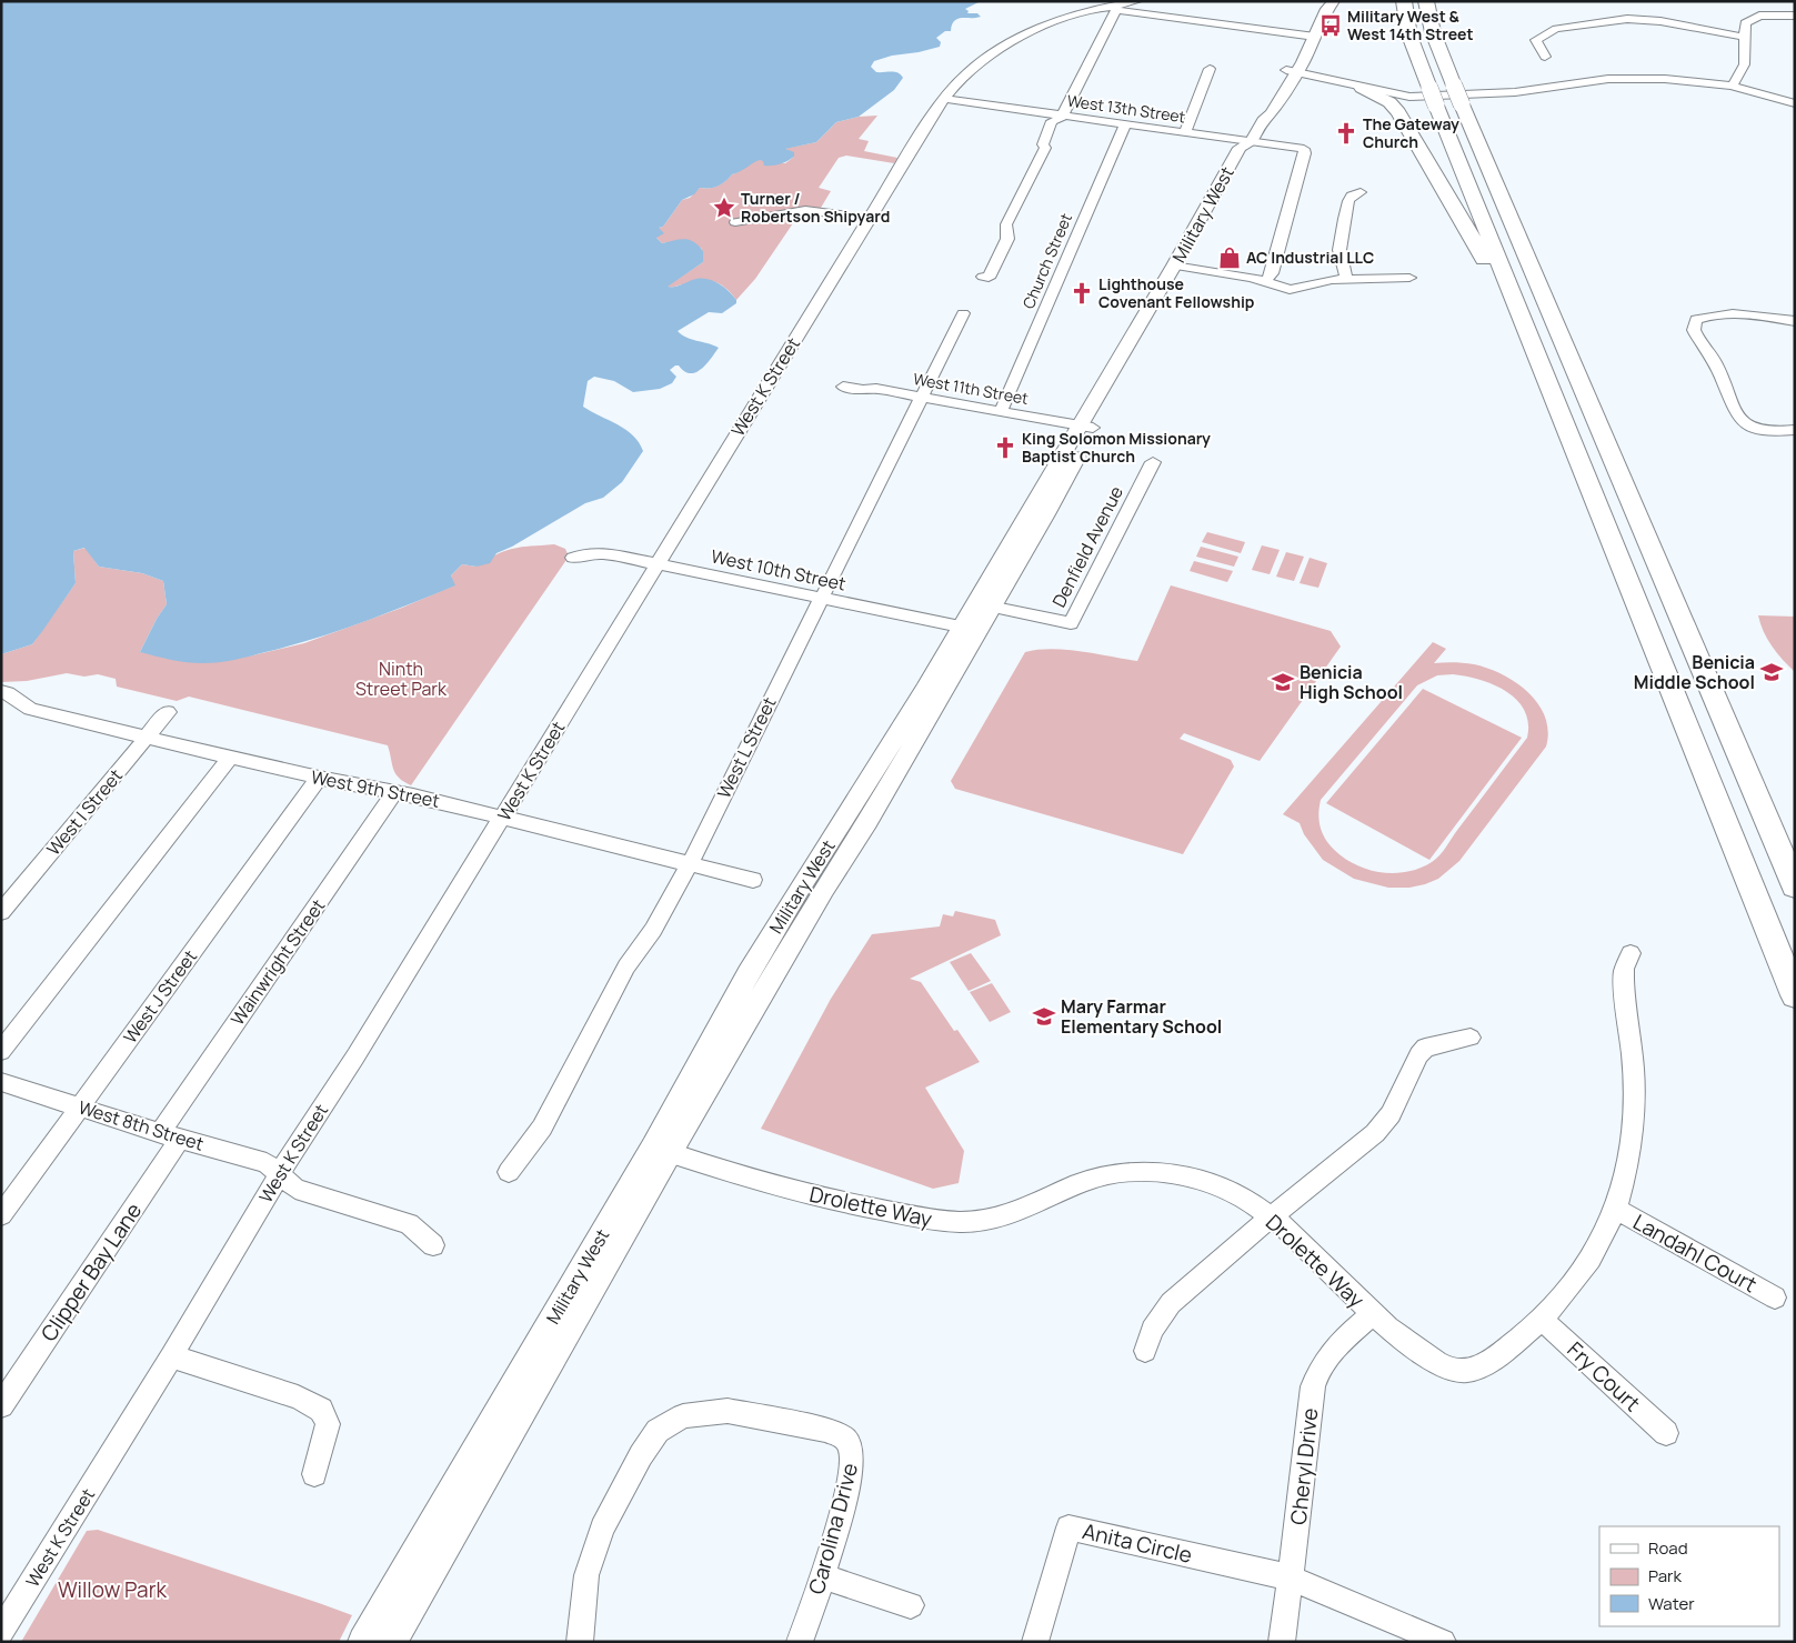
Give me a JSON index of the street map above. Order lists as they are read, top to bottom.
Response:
{
  "streets": {
    "main road": ["Military West"],
    "street": [
      "West 13th Street",
      "Church Street",
      "West K Street",
      "West 11th Street",
      "Denfield Avenue",
      "West 10th Street",
      "West L Street",
      "West 9th Street",
      "West I Street",
      "Wainwright Street",
      "West J Street",
      "West 8th Street",
      "Drolette Way",
      "Landahl Court",
      "Clipper Bay Lane",
      "Fry Court",
      "Cheryl Drive",
      "Carolina Drive",
      "Anita Circle"
    ]
  },
  "crossings": [
    ["West 13th Street", "Military West"],
    ["West 13th Street", "Church Street"],
    ["West 13th Street", "West K Street"],
    ["Military West", "West 11th Street"],
    ["Military West", "Denfield Avenue"],
    ["Military West", "West 10th Street"],
    ["Military West", "Drolette Way"],
    ["Church Street", "West 11th Street"],
    ["West K Street", "West 10th Street"],
    ["West K Street", "West 9th Street"],
    ["West K Street", "West 8th Street"],
    ["West 11th Street", "West L Street"],
    ["West 10th Street", "West L Street"],
    ["West L Street", "West 9th Street"],
    ["West 9th Street", "West I Street"],
    ["West 9th Street", "Wainwright Street"],
    ["West 9th Street", "West J Street"],
    ["Wainwright Street", "West 8th Street"],
    ["Wainwright Street", "Clipper Bay Lane"],
    ["West J Street", "West 8th Street"],
    ["West 8th Street", "Clipper Bay Lane"],
    ["Drolette Way", "Landahl Court"],
    ["Drolette Way", "Fry Court"],
    ["Drolette Way", "Cheryl Drive"],
    ["Cheryl Drive", "Anita Circle"]
  ],
  "parks": ["Ninth Street Park", "Willow Park"],
  "places": {
    "bus stop": ["Military West & West 14th Street"],
    "church": ["The Gateway Church", "Lighthouse Covenant Fellowship", "King Solomon Missionary Baptist Church"],
    "place": ["Turner / Robertson Shipyard"],
    "shop": ["AC Industrial LLC"],
    "school or university": ["Benicia Middle School", "Benicia High School", "Mary Farmar Elementary School"]
  },
  "legend": ["Road", "Park", "Water"]
}
